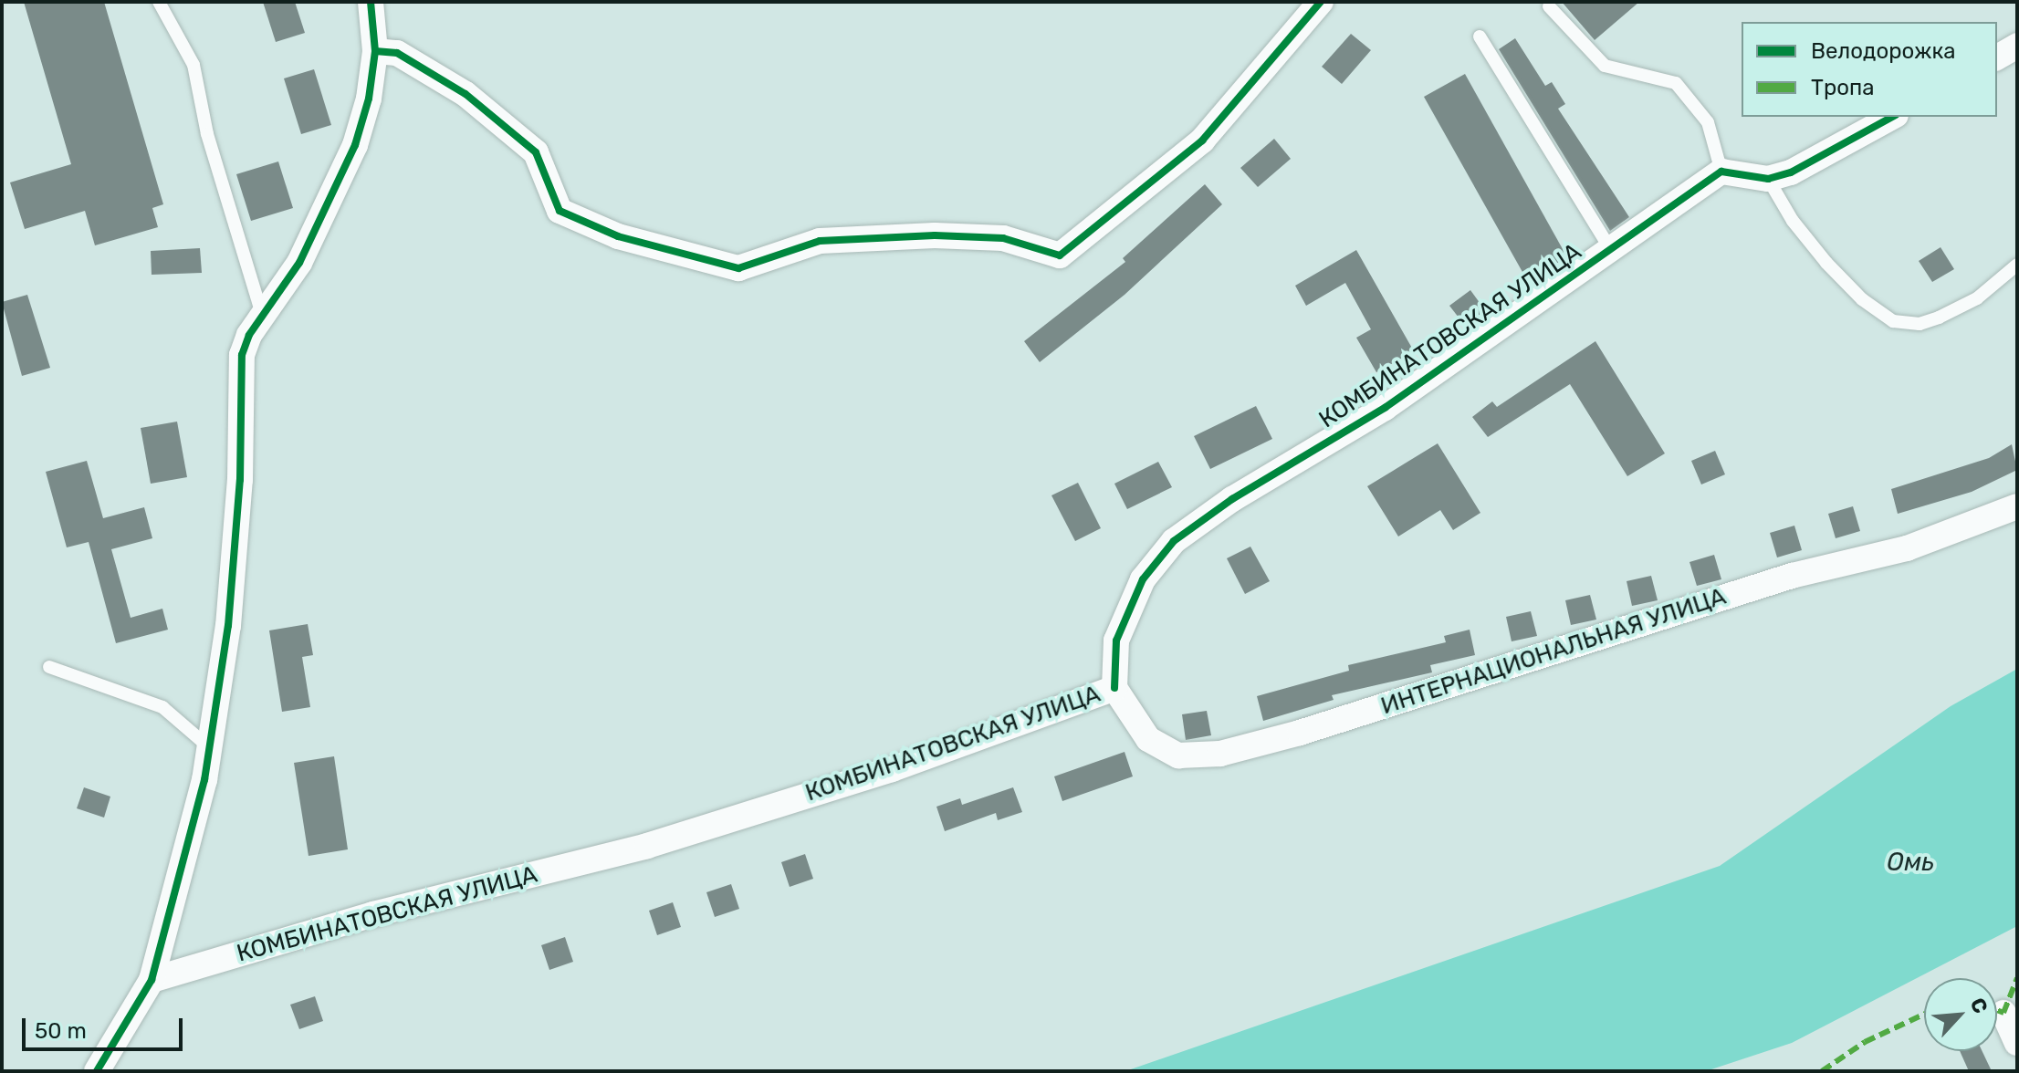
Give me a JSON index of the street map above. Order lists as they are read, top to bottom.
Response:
{
  "streets": {
    "street": ["КОМБИНАТОВСКАЯ УЛИЦА", "ИНТЕРНАЦИОНАЛЬНАЯ УЛИЦА"]
  },
  "crossings": [
    ["КОМБИНАТОВСКАЯ УЛИЦА", "ИНТЕРНАЦИОНАЛЬНАЯ УЛИЦА"]
  ],
  "water": ["Омь"],
  "legend": ["Велодорожка", "Тропа"],
  "scale_bar": "50 m",
  "north": "top right"
}
